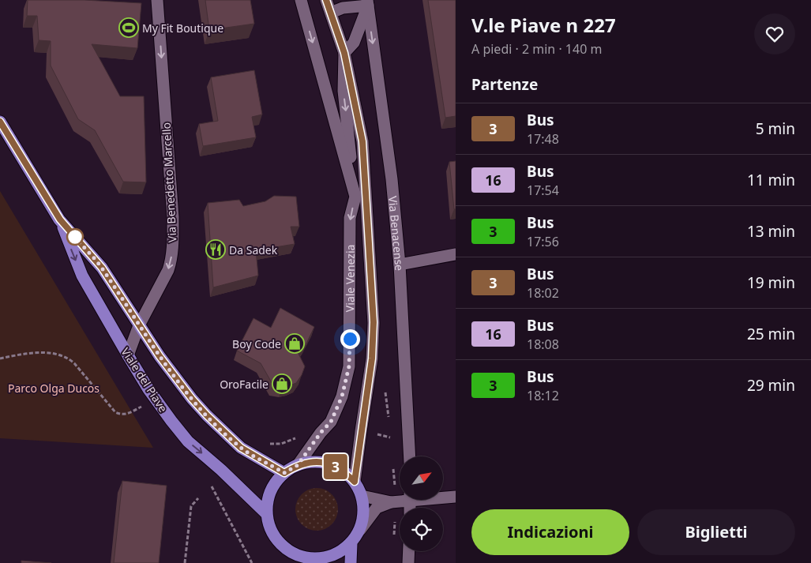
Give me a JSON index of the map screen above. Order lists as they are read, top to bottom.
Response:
{
  "streets": {
    "main road": ["Viale del Piave"],
    "street": ["Via Benedetto Marcello", "Via Benacense", "Viale Venezia"]
  },
  "crossings": [
    ["Via Benedetto Marcello", "Viale del Piave"],
    ["Viale Venezia", "Viale del Piave"]
  ],
  "one_way": ["Via Benedetto Marcello"],
  "parks": ["Parco Olga Ducos"],
  "places": {
    "sports": ["My Fit Boutique"],
    "restaurant": ["Da Sadek"],
    "shop": ["Boy Code", "OroFacile"]
  },
  "lines": ["bus line 3"],
  "north": "top right",
  "page": {
    "on_map": "3",
    "heading": [
      ["V.le Piave n 227", "A piedi · 2 min · 140 m"],
      "Partenze"
    ],
    "list": [
      {
        "mark": "3",
        "name": "Bus",
        "note": "17:48",
        "value": "5 min"
      },
      {
        "mark": "16",
        "name": "Bus",
        "note": "17:54",
        "value": "11 min"
      },
      {
        "mark": "3",
        "name": "Bus",
        "note": "17:56",
        "value": "13 min"
      },
      {
        "mark": "3",
        "name": "Bus",
        "note": "18:02",
        "value": "19 min"
      },
      {
        "mark": "16",
        "name": "Bus",
        "note": "18:08",
        "value": "25 min"
      },
      {
        "mark": "3",
        "name": "Bus",
        "note": "18:12",
        "value": "29 min"
      }
    ],
    "buttons": ["Indicazioni", "Biglietti"]
  }
}
